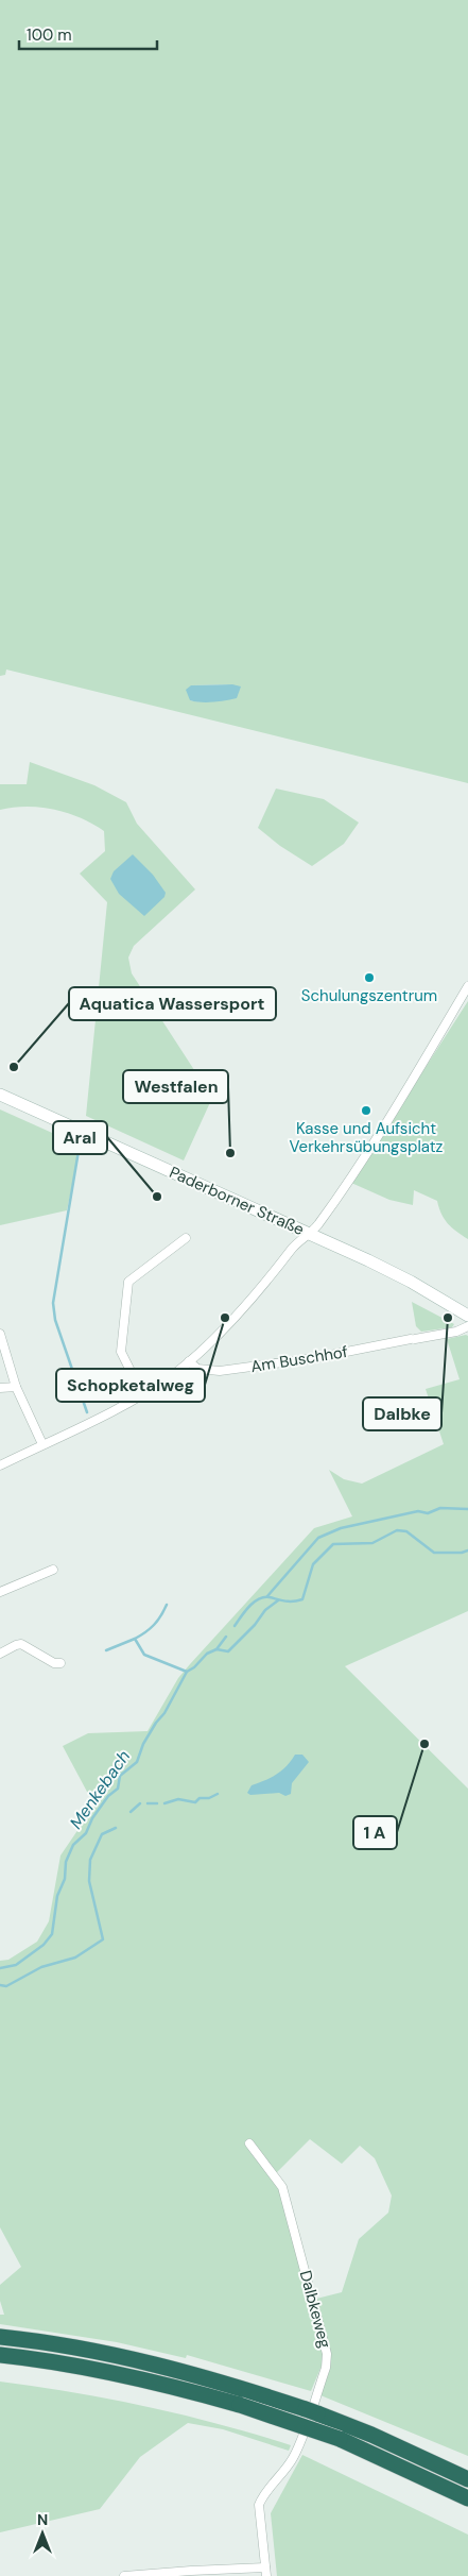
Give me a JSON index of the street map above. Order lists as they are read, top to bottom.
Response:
{
  "streets": {
    "main road": ["Paderborner Straße"],
    "street": ["Am Buschhof", "Dalbkeweg"]
  },
  "water": ["Menkebach"],
  "places": [
    "Schulungszentrum",
    "Aquatica Wassersport",
    "Kasse und Aufsicht Verkehrsübungsplatz",
    "Westfalen",
    "Aral",
    "Schopketalweg",
    "Dalbke",
    "1 A"
  ],
  "scale_bar": "100 m",
  "north": "top"
}
